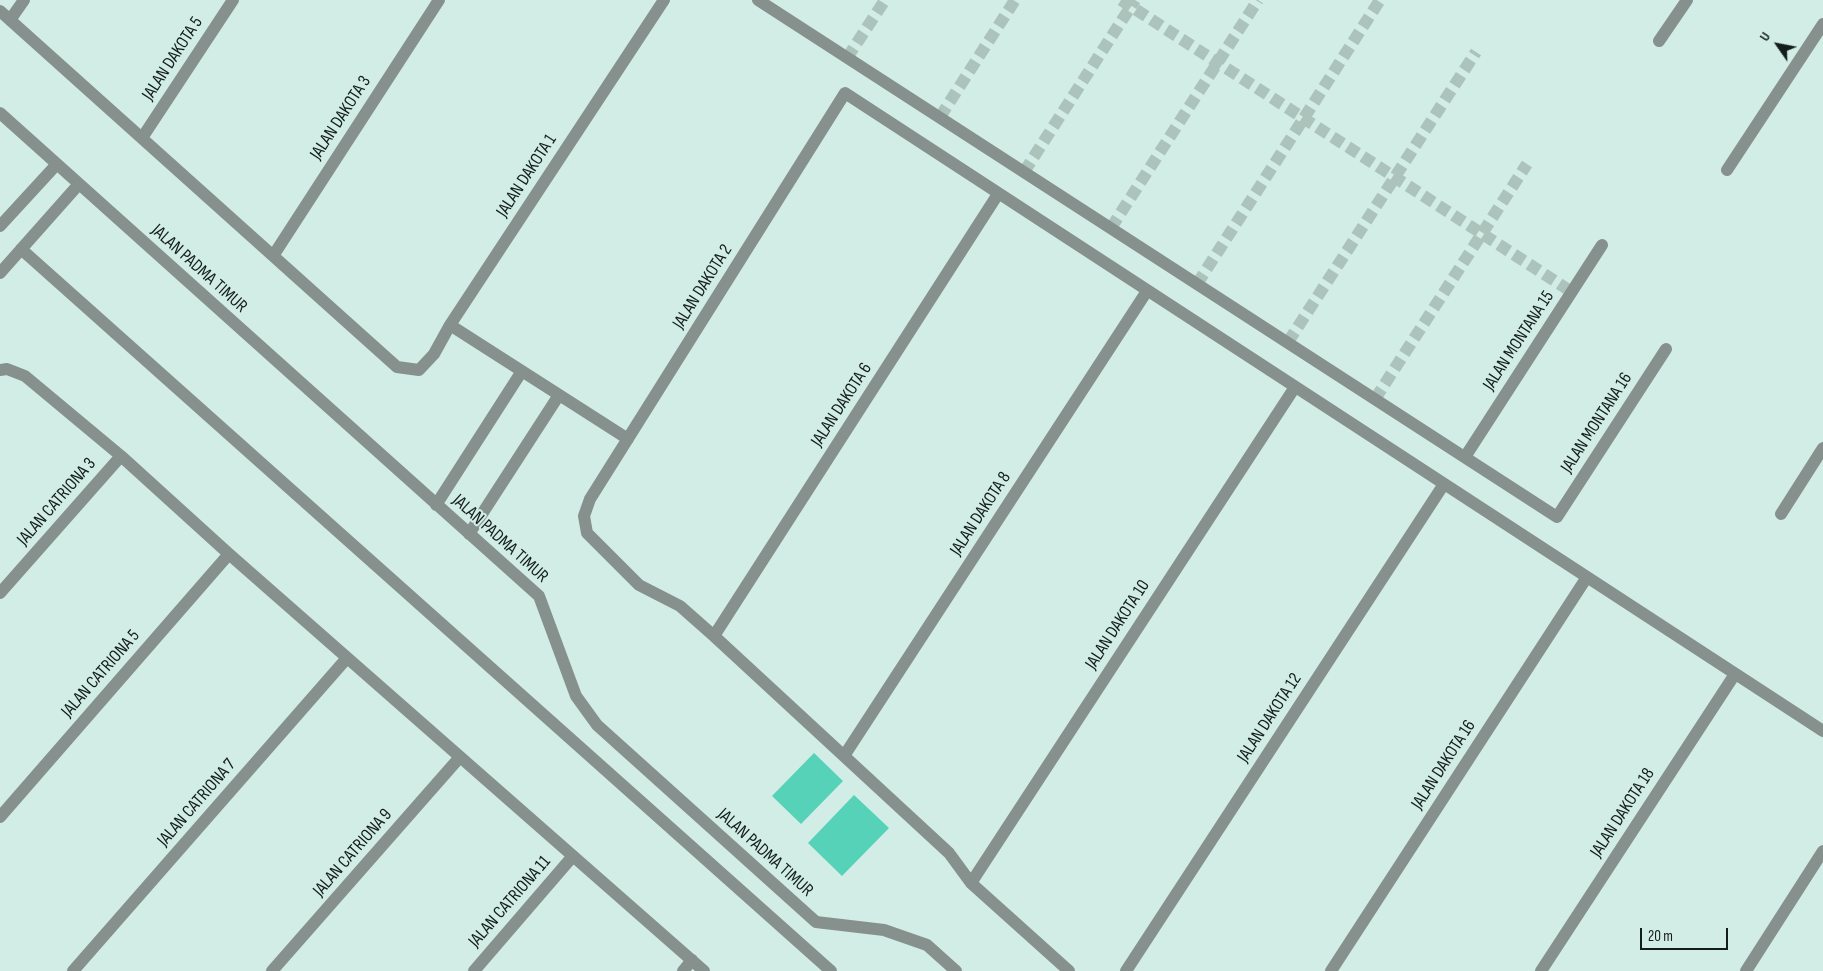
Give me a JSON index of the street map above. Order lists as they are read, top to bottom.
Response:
{
  "streets": {
    "street": [
      "JALAN DAKOTA 5",
      "JALAN DAKOTA 3",
      "JALAN DAKOTA 1",
      "JALAN PADMA TIMUR",
      "JALAN DAKOTA 2",
      "JALAN MONTANA 15",
      "JALAN DAKOTA 6",
      "JALAN MONTANA 16",
      "JALAN CATRIONA 3",
      "JALAN DAKOTA 8",
      "JALAN DAKOTA 10",
      "JALAN CATRIONA 5",
      "JALAN DAKOTA 12",
      "JALAN DAKOTA 16",
      "JALAN CATRIONA 7",
      "JALAN DAKOTA 18",
      "JALAN CATRIONA 9",
      "JALAN CATRIONA 11"
    ]
  },
  "crossings": [
    ["JALAN DAKOTA 3", "JALAN DAKOTA 1"],
    ["JALAN DAKOTA 2", "JALAN DAKOTA 6"],
    ["JALAN MONTANA 15", "JALAN MONTANA 16"]
  ],
  "scale_bar": "20 m",
  "north": "top left"
}
